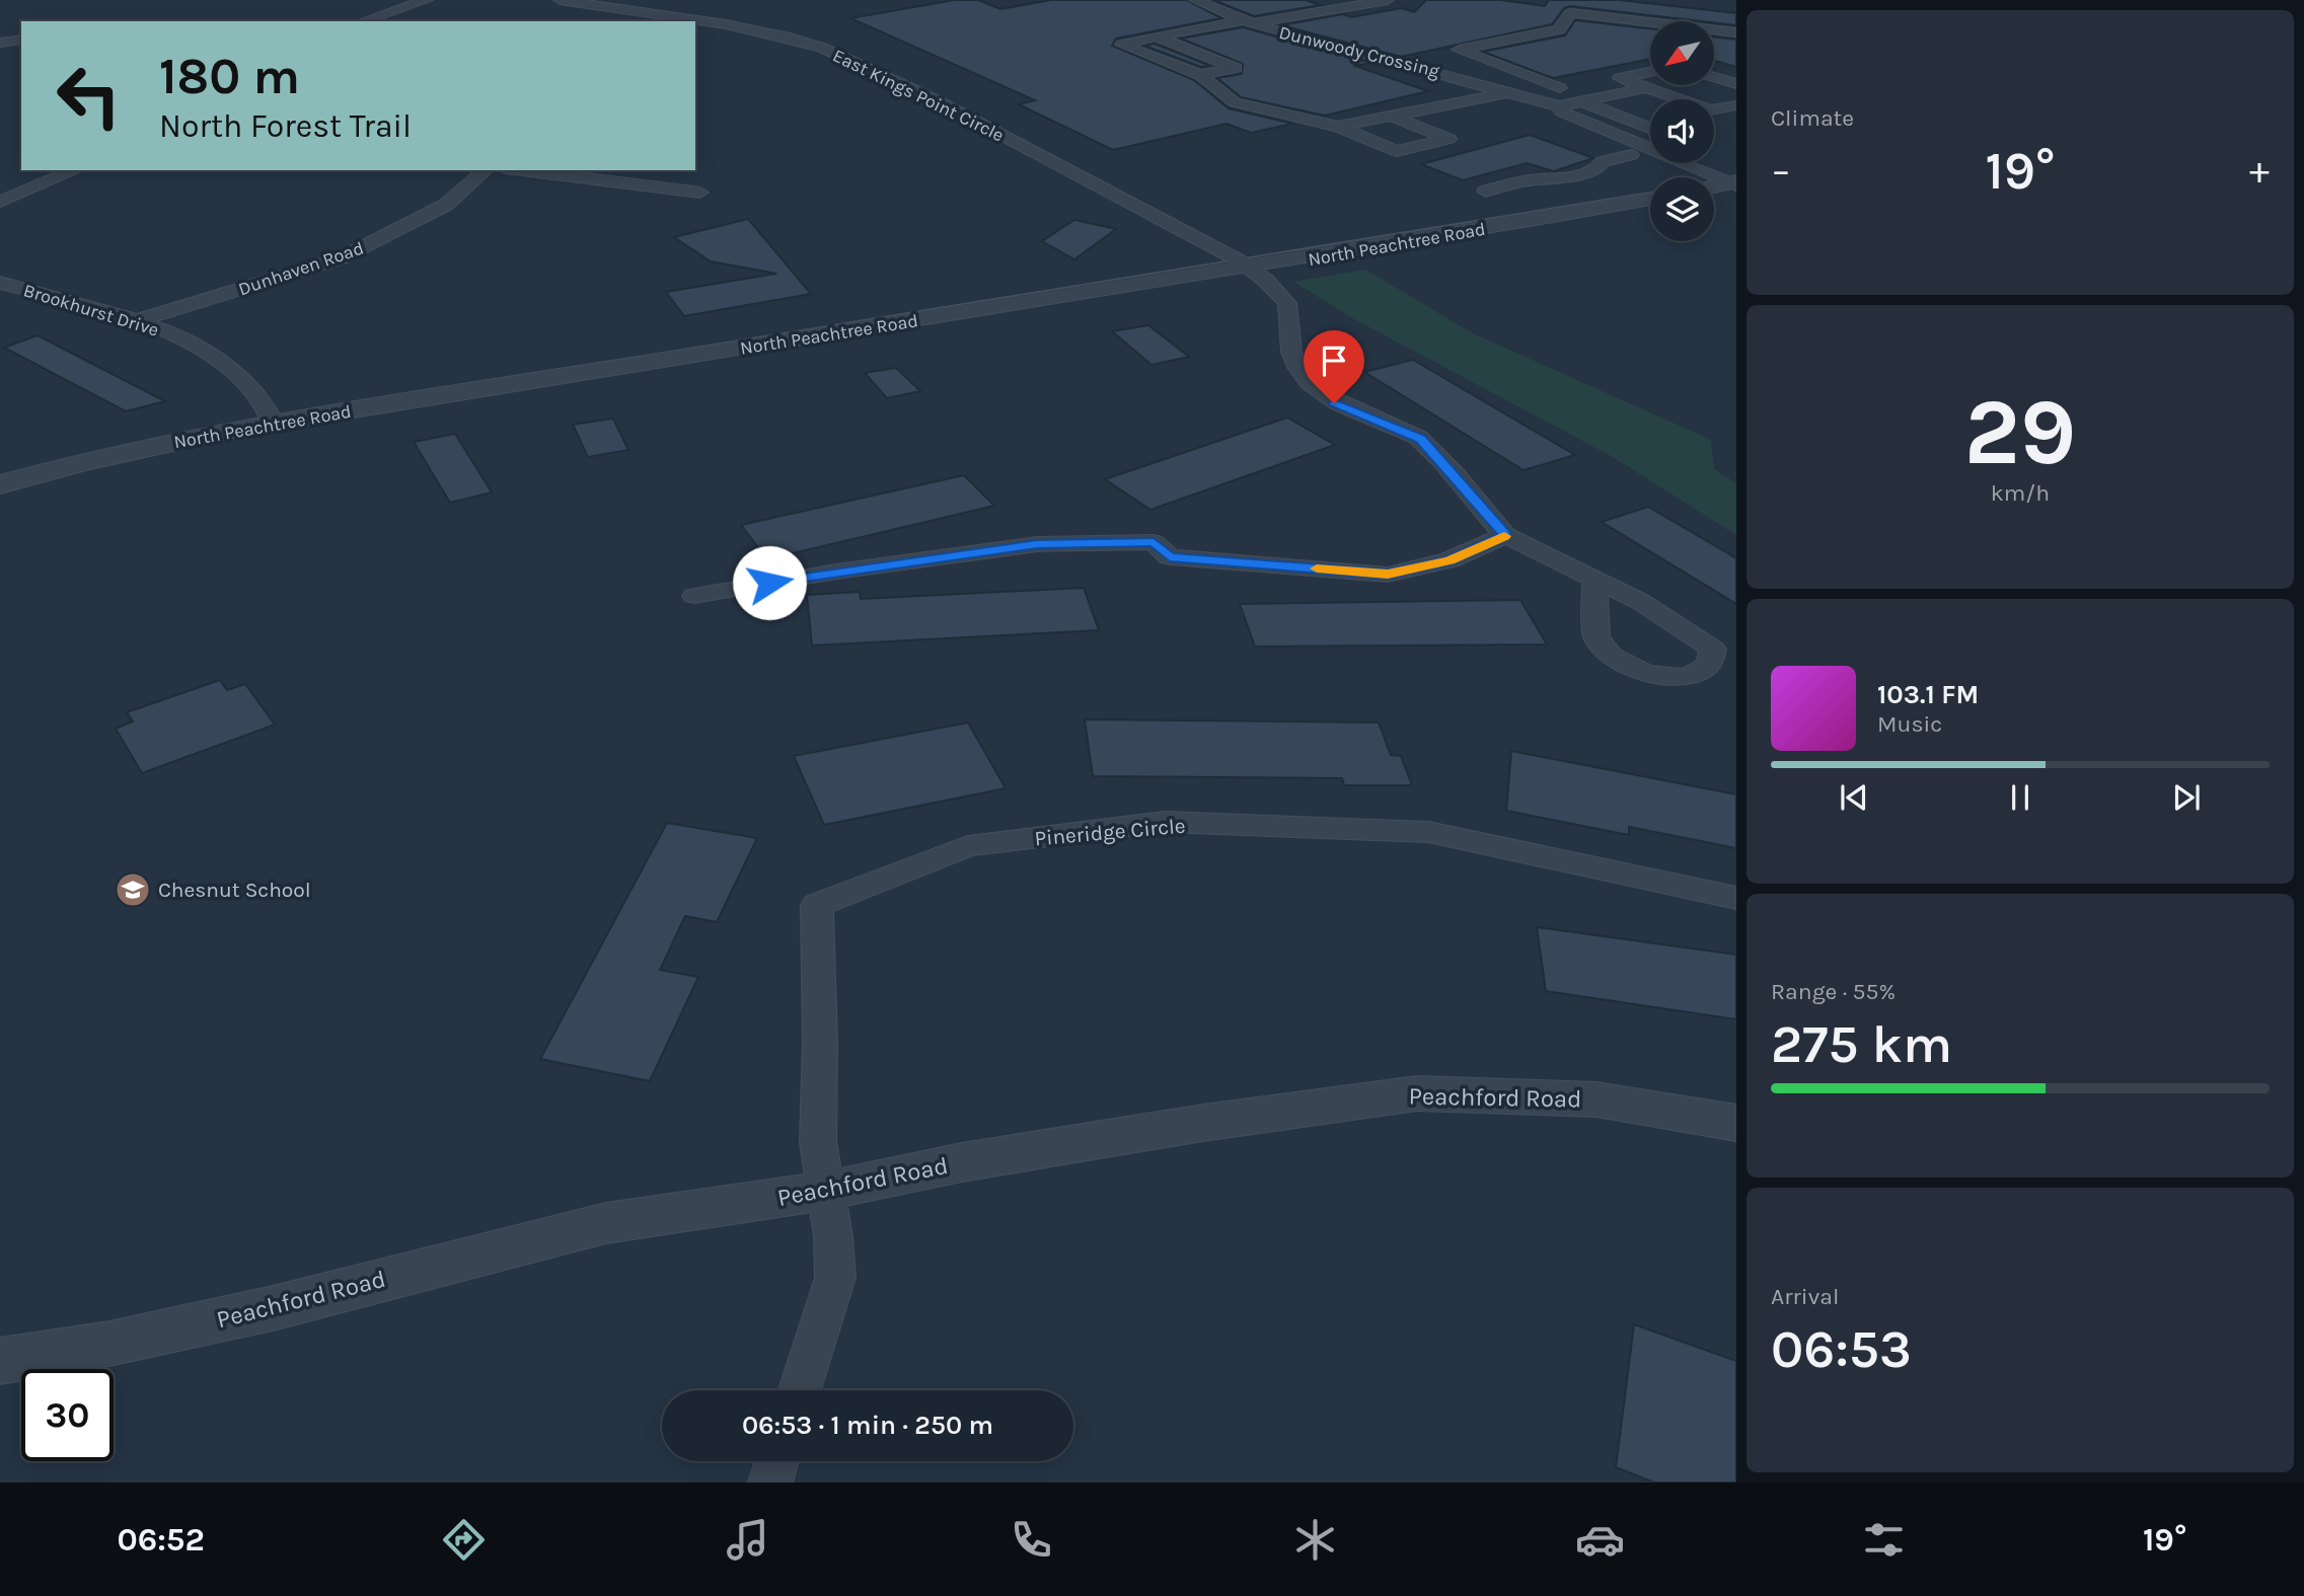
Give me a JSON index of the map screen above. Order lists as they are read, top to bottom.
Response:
{
  "streets": {
    "street": [
      "Dunwoody Crossing",
      "East Kings Point Circle",
      "North Peachtree Road",
      "Dunhaven Road",
      "Brookhurst Drive",
      "Pineridge Circle",
      "Peachford Road"
    ]
  },
  "crossings": [
    ["East Kings Point Circle", "North Peachtree Road"],
    ["North Peachtree Road", "Brookhurst Drive"],
    ["Dunhaven Road", "Brookhurst Drive"],
    ["Pineridge Circle", "Peachford Road"]
  ],
  "places": {
    "school or university": ["Chesnut School"]
  },
  "north": "bottom left",
  "page": {
    "tile": [
      "Climate",
      ["29", "km/h"],
      ["Range · 55%", "275 km"],
      ["Arrival", "06:53"]
    ],
    "turn": ["180 m", "North Forest Trail"],
    "heat": ["−", "19°", "+"],
    "song": ["103.1 FM", "Music"],
    "limit": "30",
    "trip": "06:53 · 1 min · 250 m",
    "tabs": ["06:52", "19°"]
  }
}
